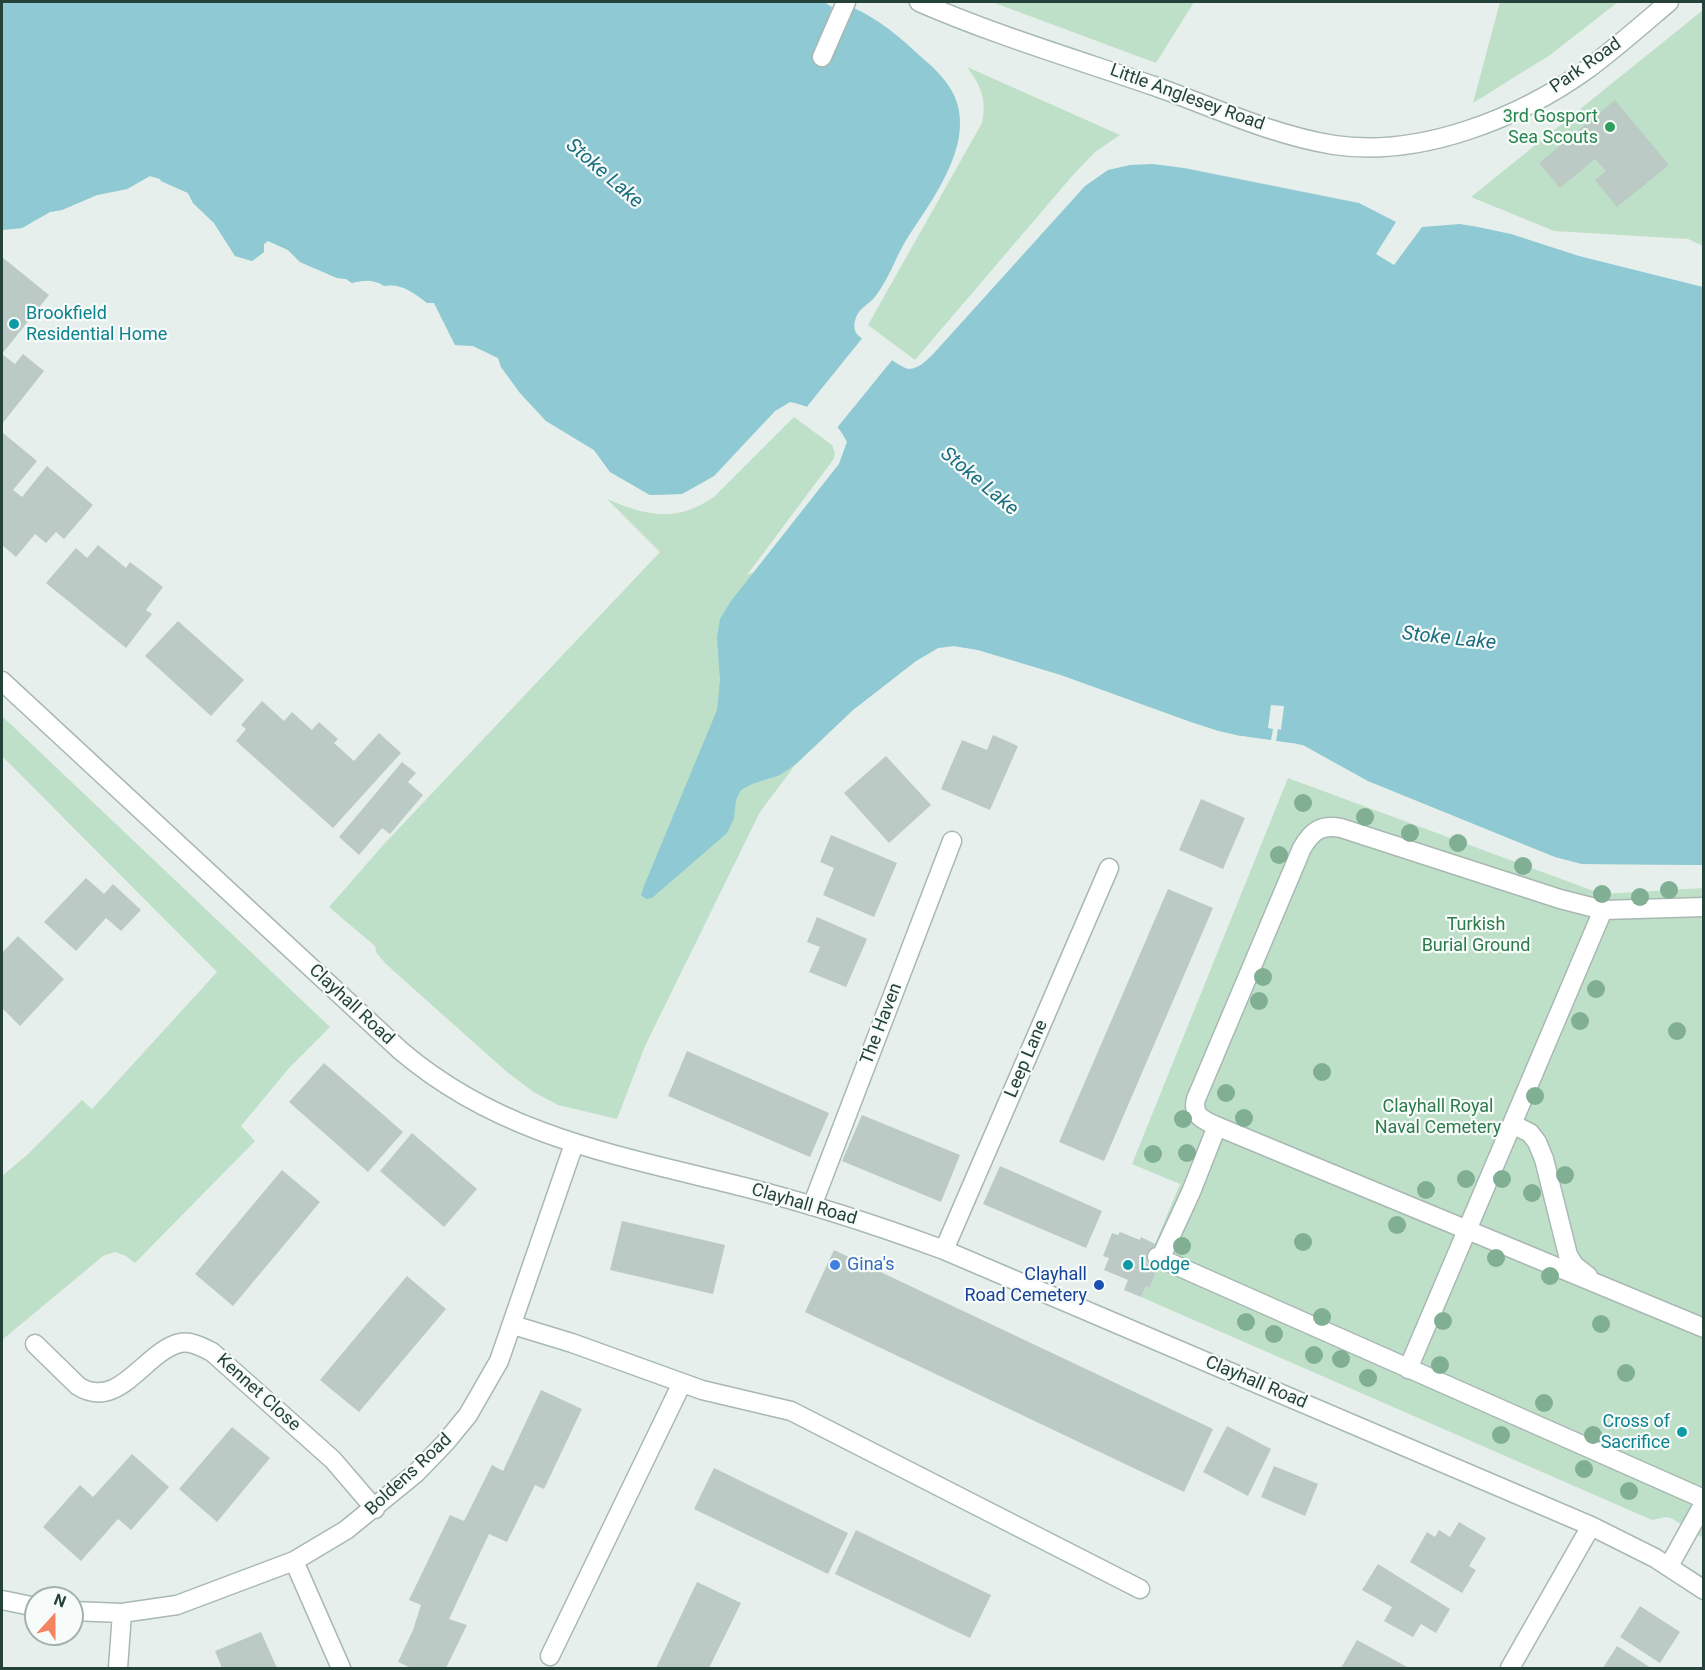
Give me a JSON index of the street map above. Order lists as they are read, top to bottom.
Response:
{
  "streets": {
    "street": [
      "Park Road",
      "Little Anglesey Road",
      "Clayhall Road",
      "The Haven",
      "Leep Lane",
      "Kennet Close",
      "Boldens Road"
    ]
  },
  "crossings": [
    ["Park Road", "Little Anglesey Road"],
    ["Clayhall Road", "The Haven"],
    ["Clayhall Road", "Leep Lane"],
    ["Clayhall Road", "Boldens Road"],
    ["Kennet Close", "Boldens Road"]
  ],
  "water": ["Stoke Lake"],
  "parks": ["Turkish Burial Ground", "Clayhall Royal Naval Cemetery"],
  "places": [
    "3rd Gosport Sea Scouts",
    "Brookfield Residential Home",
    "Gina's",
    "Lodge",
    "Clayhall Road Cemetery",
    "Cross of Sacrifice"
  ],
  "north": "top"
}
